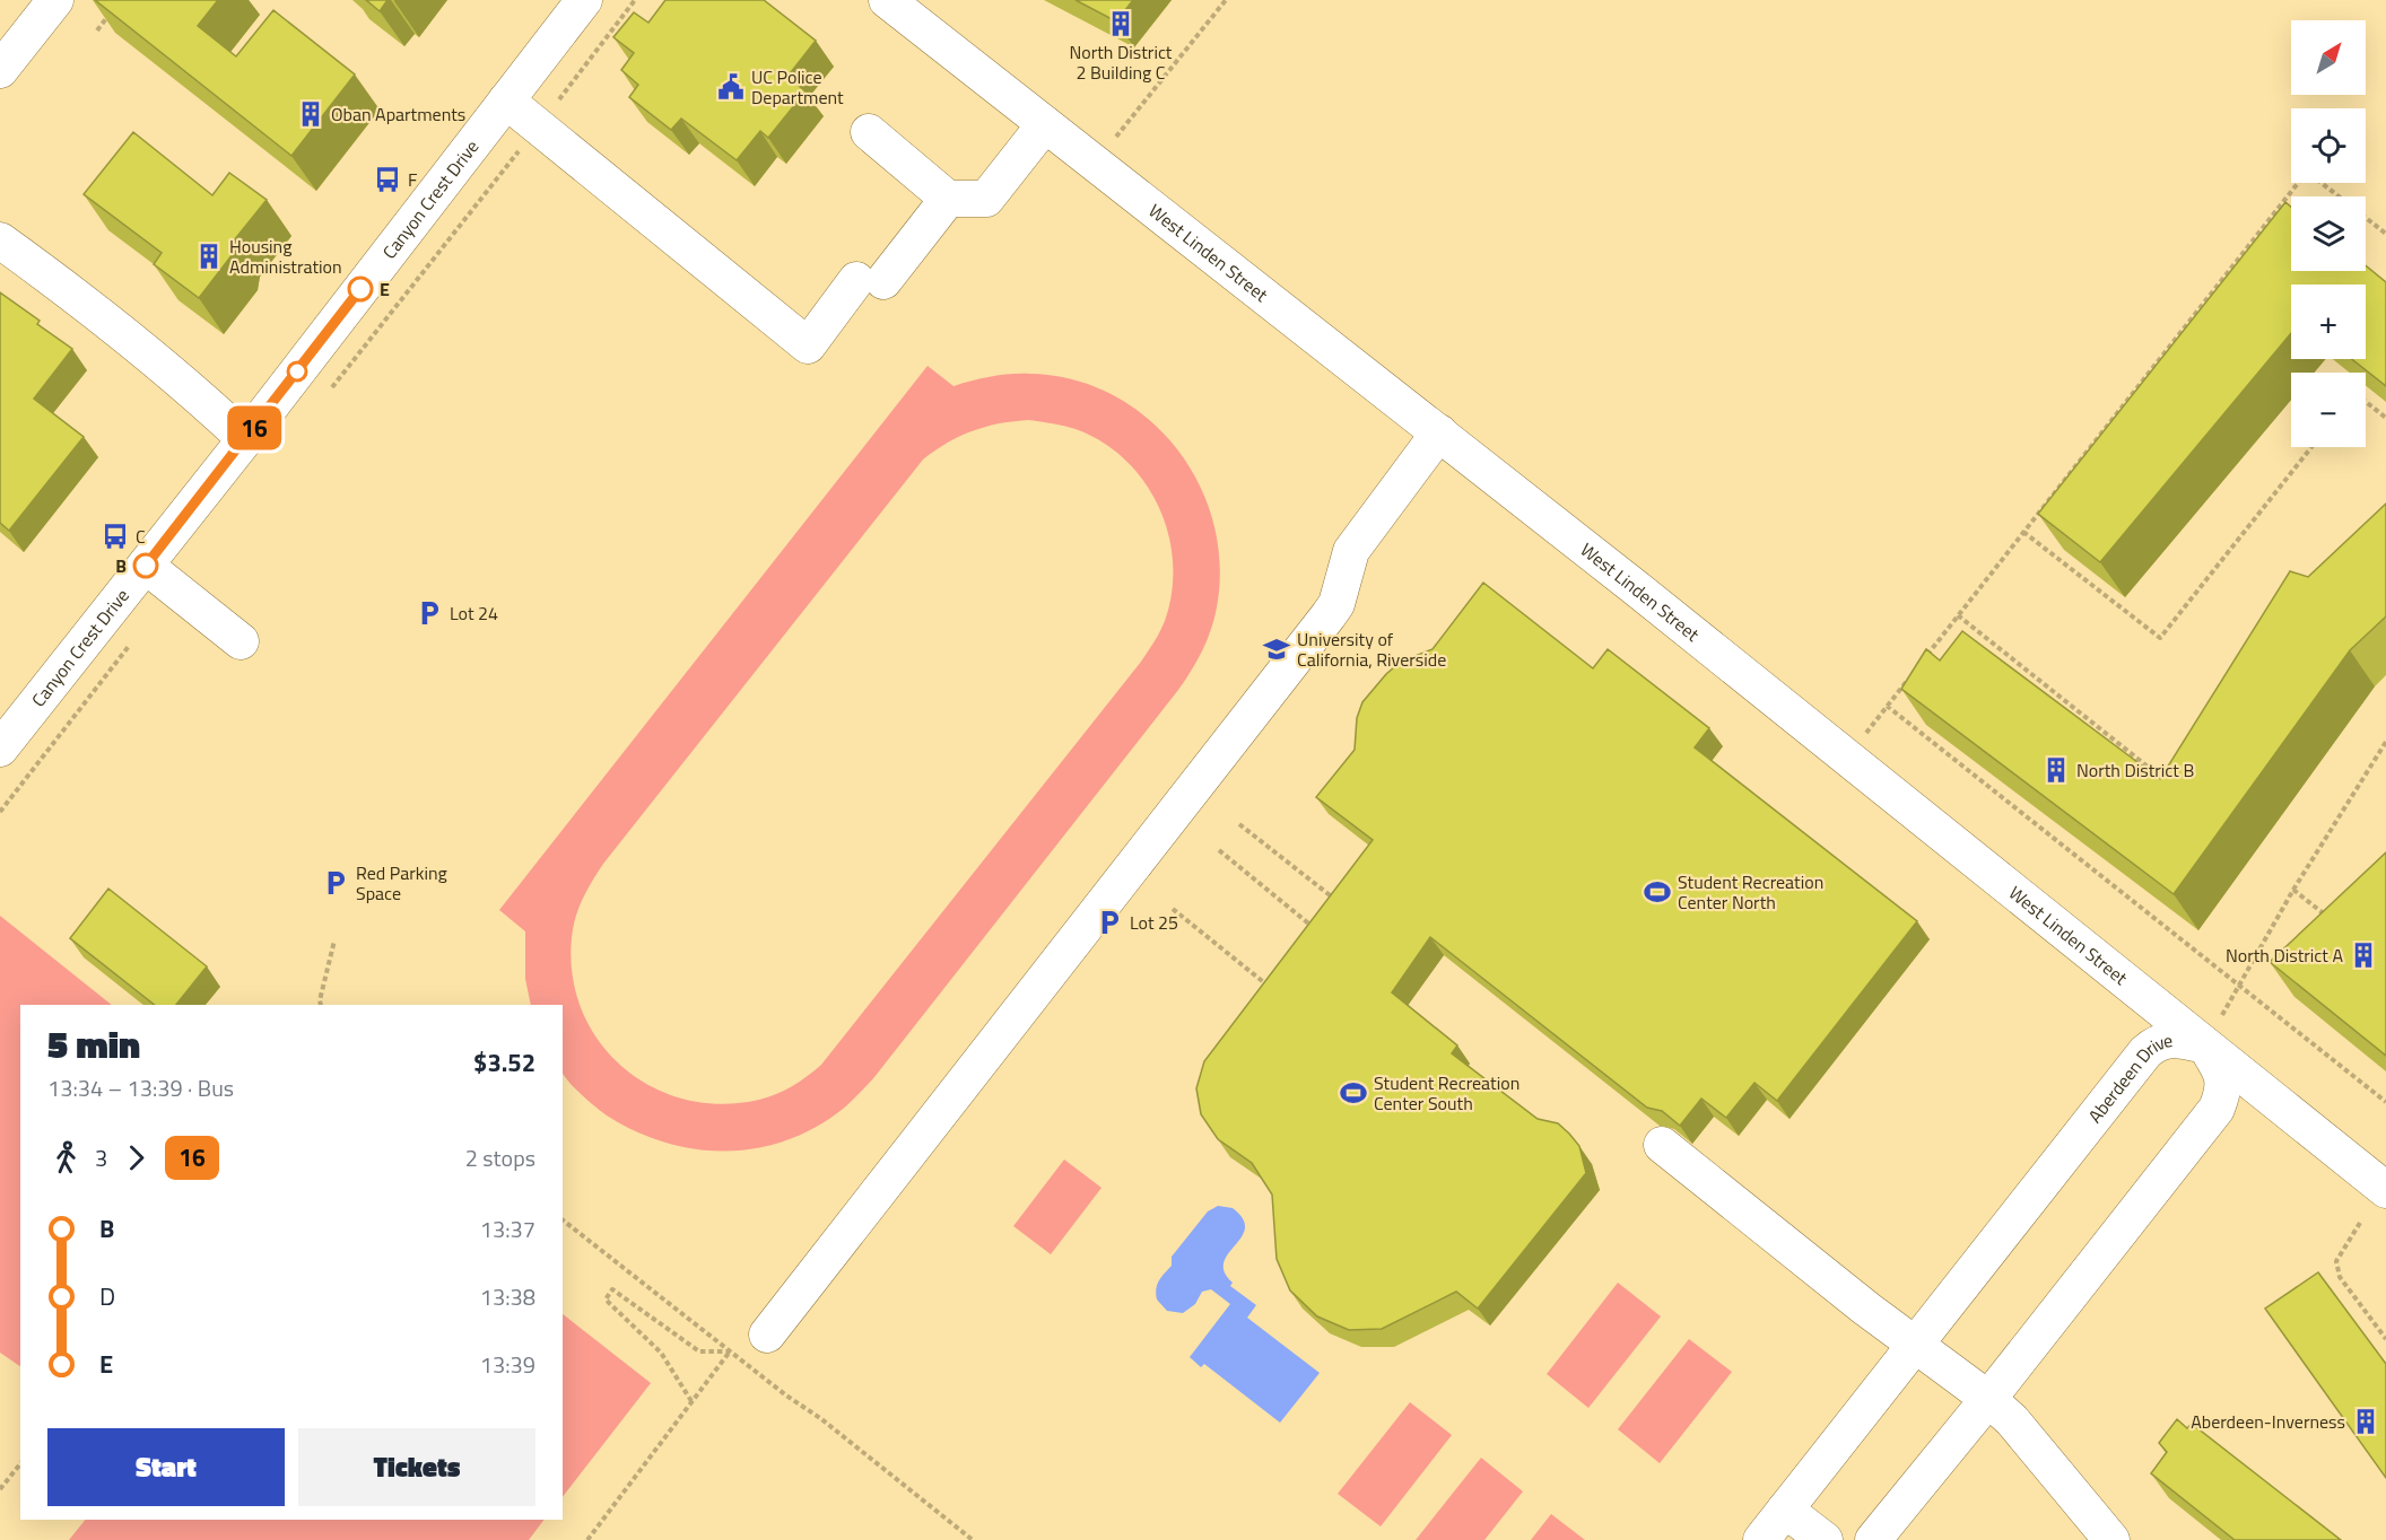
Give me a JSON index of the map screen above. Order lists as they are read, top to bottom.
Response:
{
  "streets": {
    "street": ["Canyon Crest Drive", "West Linden Street", "Aberdeen Drive"]
  },
  "crossings": [
    ["West Linden Street", "Aberdeen Drive"]
  ],
  "places": {
    "building": [
      "North District 2 Building C",
      "Oban Apartments",
      "Housing Administration",
      "North District B",
      "North District A",
      "Aberdeen-Inverness"
    ],
    "public building": ["UC Police Department"],
    "bus stop": ["F", "C"],
    "other": ["E", "B"],
    "parking": ["Lot 24", "Red Parking Space", "Lot 25"],
    "school or university": ["University of California, Riverside"],
    "sports": ["Student Recreation Center North", "Student Recreation Center South"]
  },
  "lines": ["bus line 16"],
  "north": "top right",
  "page": {
    "on_map": "16",
    "map_buttons": ["+", "−"],
    "heading": ["5 min", "13:34 – 13:39 · Bus", "$3.52"],
    "legs": ["3", "16", "2 stops"],
    "list": [
      {
        "name": "B",
        "value": "13:37"
      },
      {
        "name": "D",
        "value": "13:38"
      },
      {
        "name": "E",
        "value": "13:39"
      }
    ],
    "buttons": ["Start", "Tickets"]
  }
}
